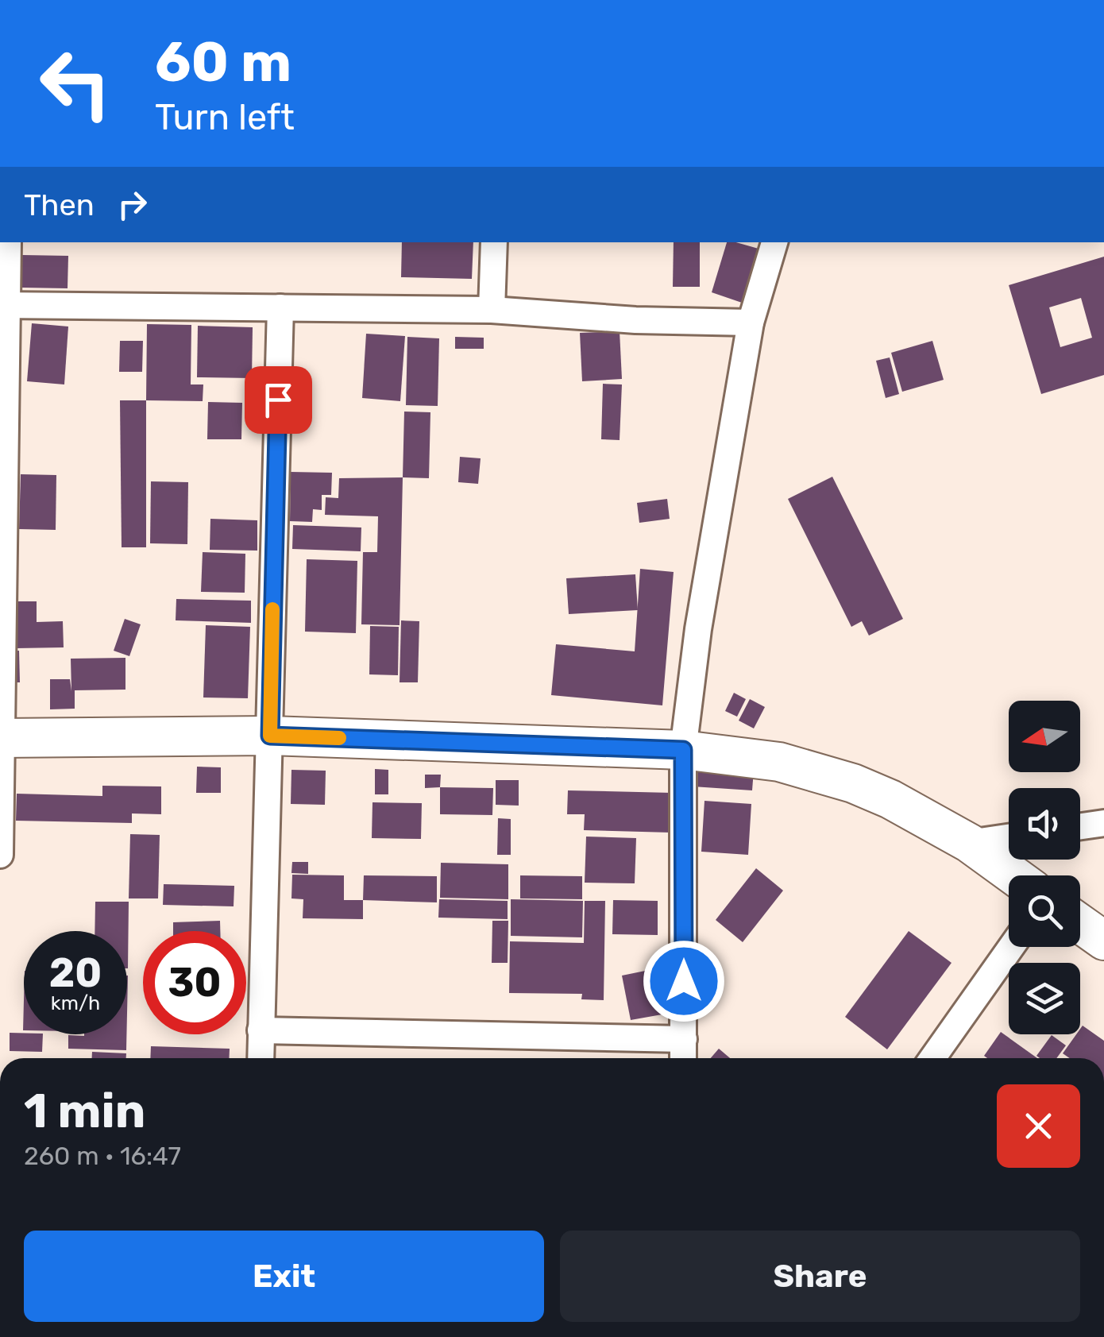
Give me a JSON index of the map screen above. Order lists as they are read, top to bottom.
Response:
{
  "north": "left",
  "page": {
    "turn": ["60 m", "Turn left"],
    "then": "Then",
    "speed": "20 km/h",
    "limit": "30",
    "heading": ["1 min", "260 m · 16:47"],
    "buttons": ["Exit", "Share"]
  }
}
